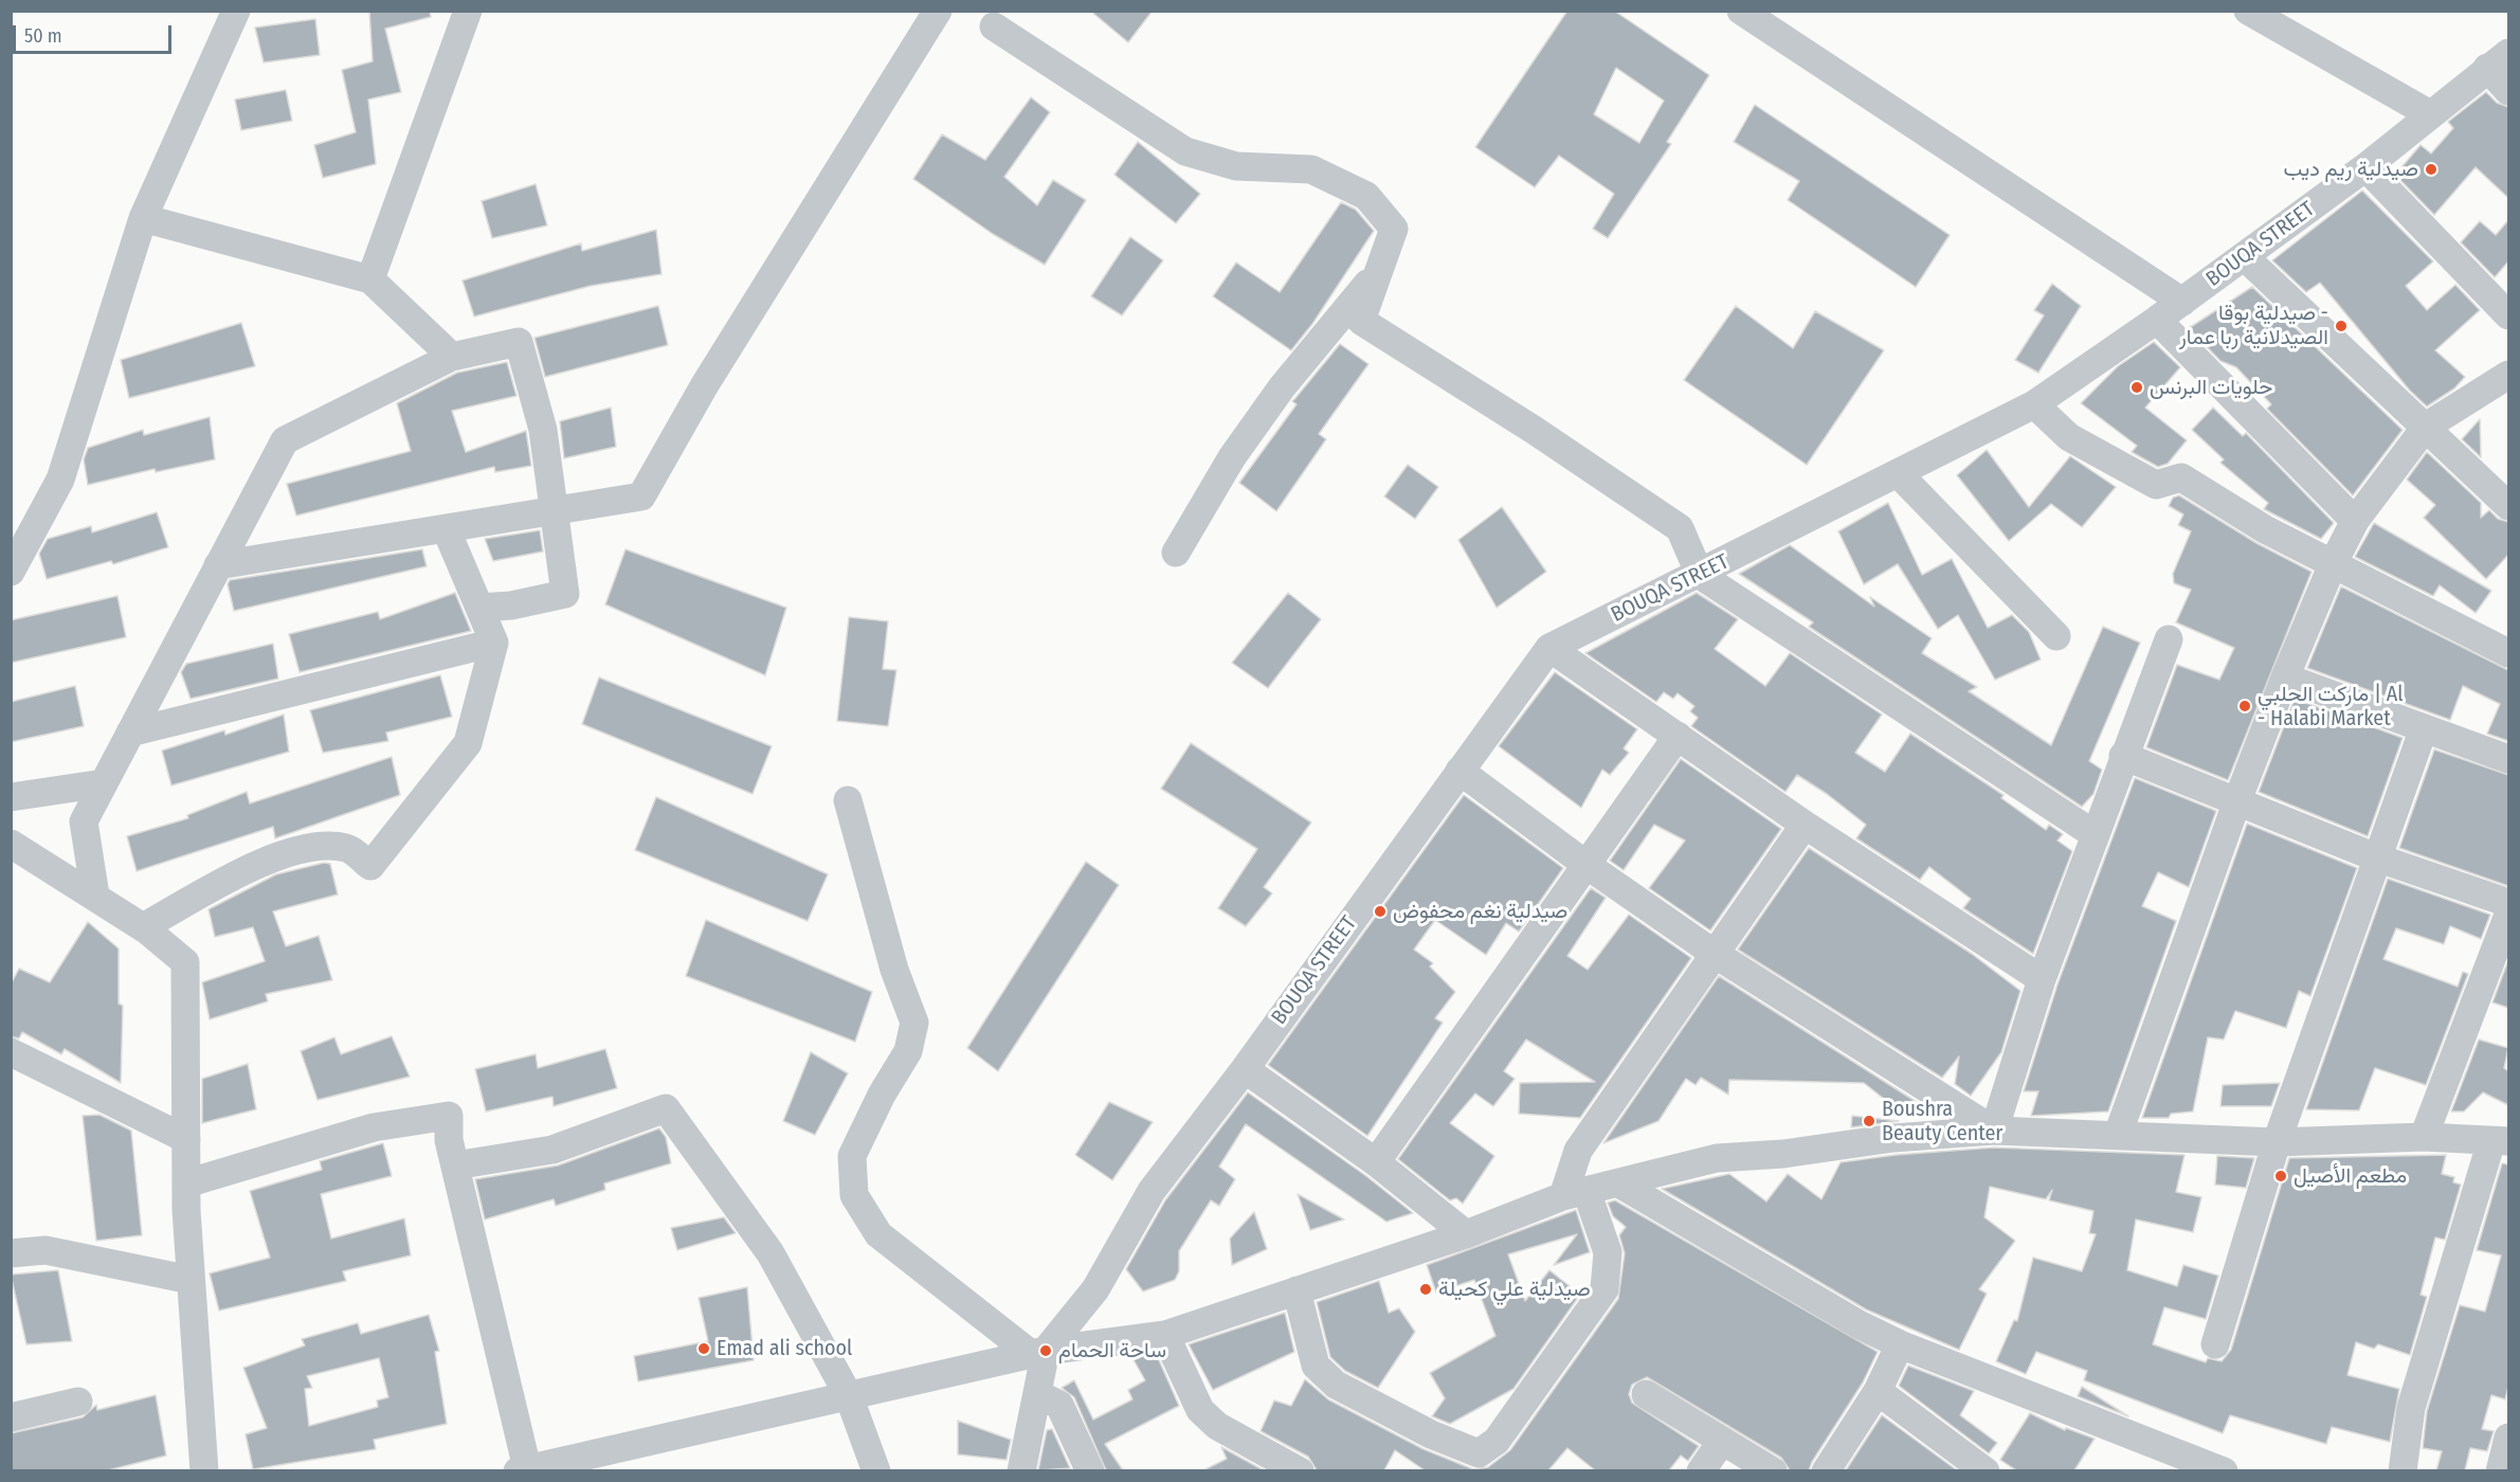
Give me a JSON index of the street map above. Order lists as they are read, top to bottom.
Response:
{
  "streets": {
    "street": ["BOUQA STREET"]
  },
  "places": [
    "صيدلية ريم ديب",
    "صيدلية بوقا - الصيدلانية ربا عمار",
    "حلويات البرنس",
    "ماركت الحلبي | Al - Halabi Market",
    "صيدلية نغم محفوض",
    "Boushra Beauty Center",
    "مطعم الأصيل",
    "صيدلية علي كحيلة",
    "Emad ali school",
    "ساحة الحمام"
  ],
  "scale_bar": "50 m"
}
